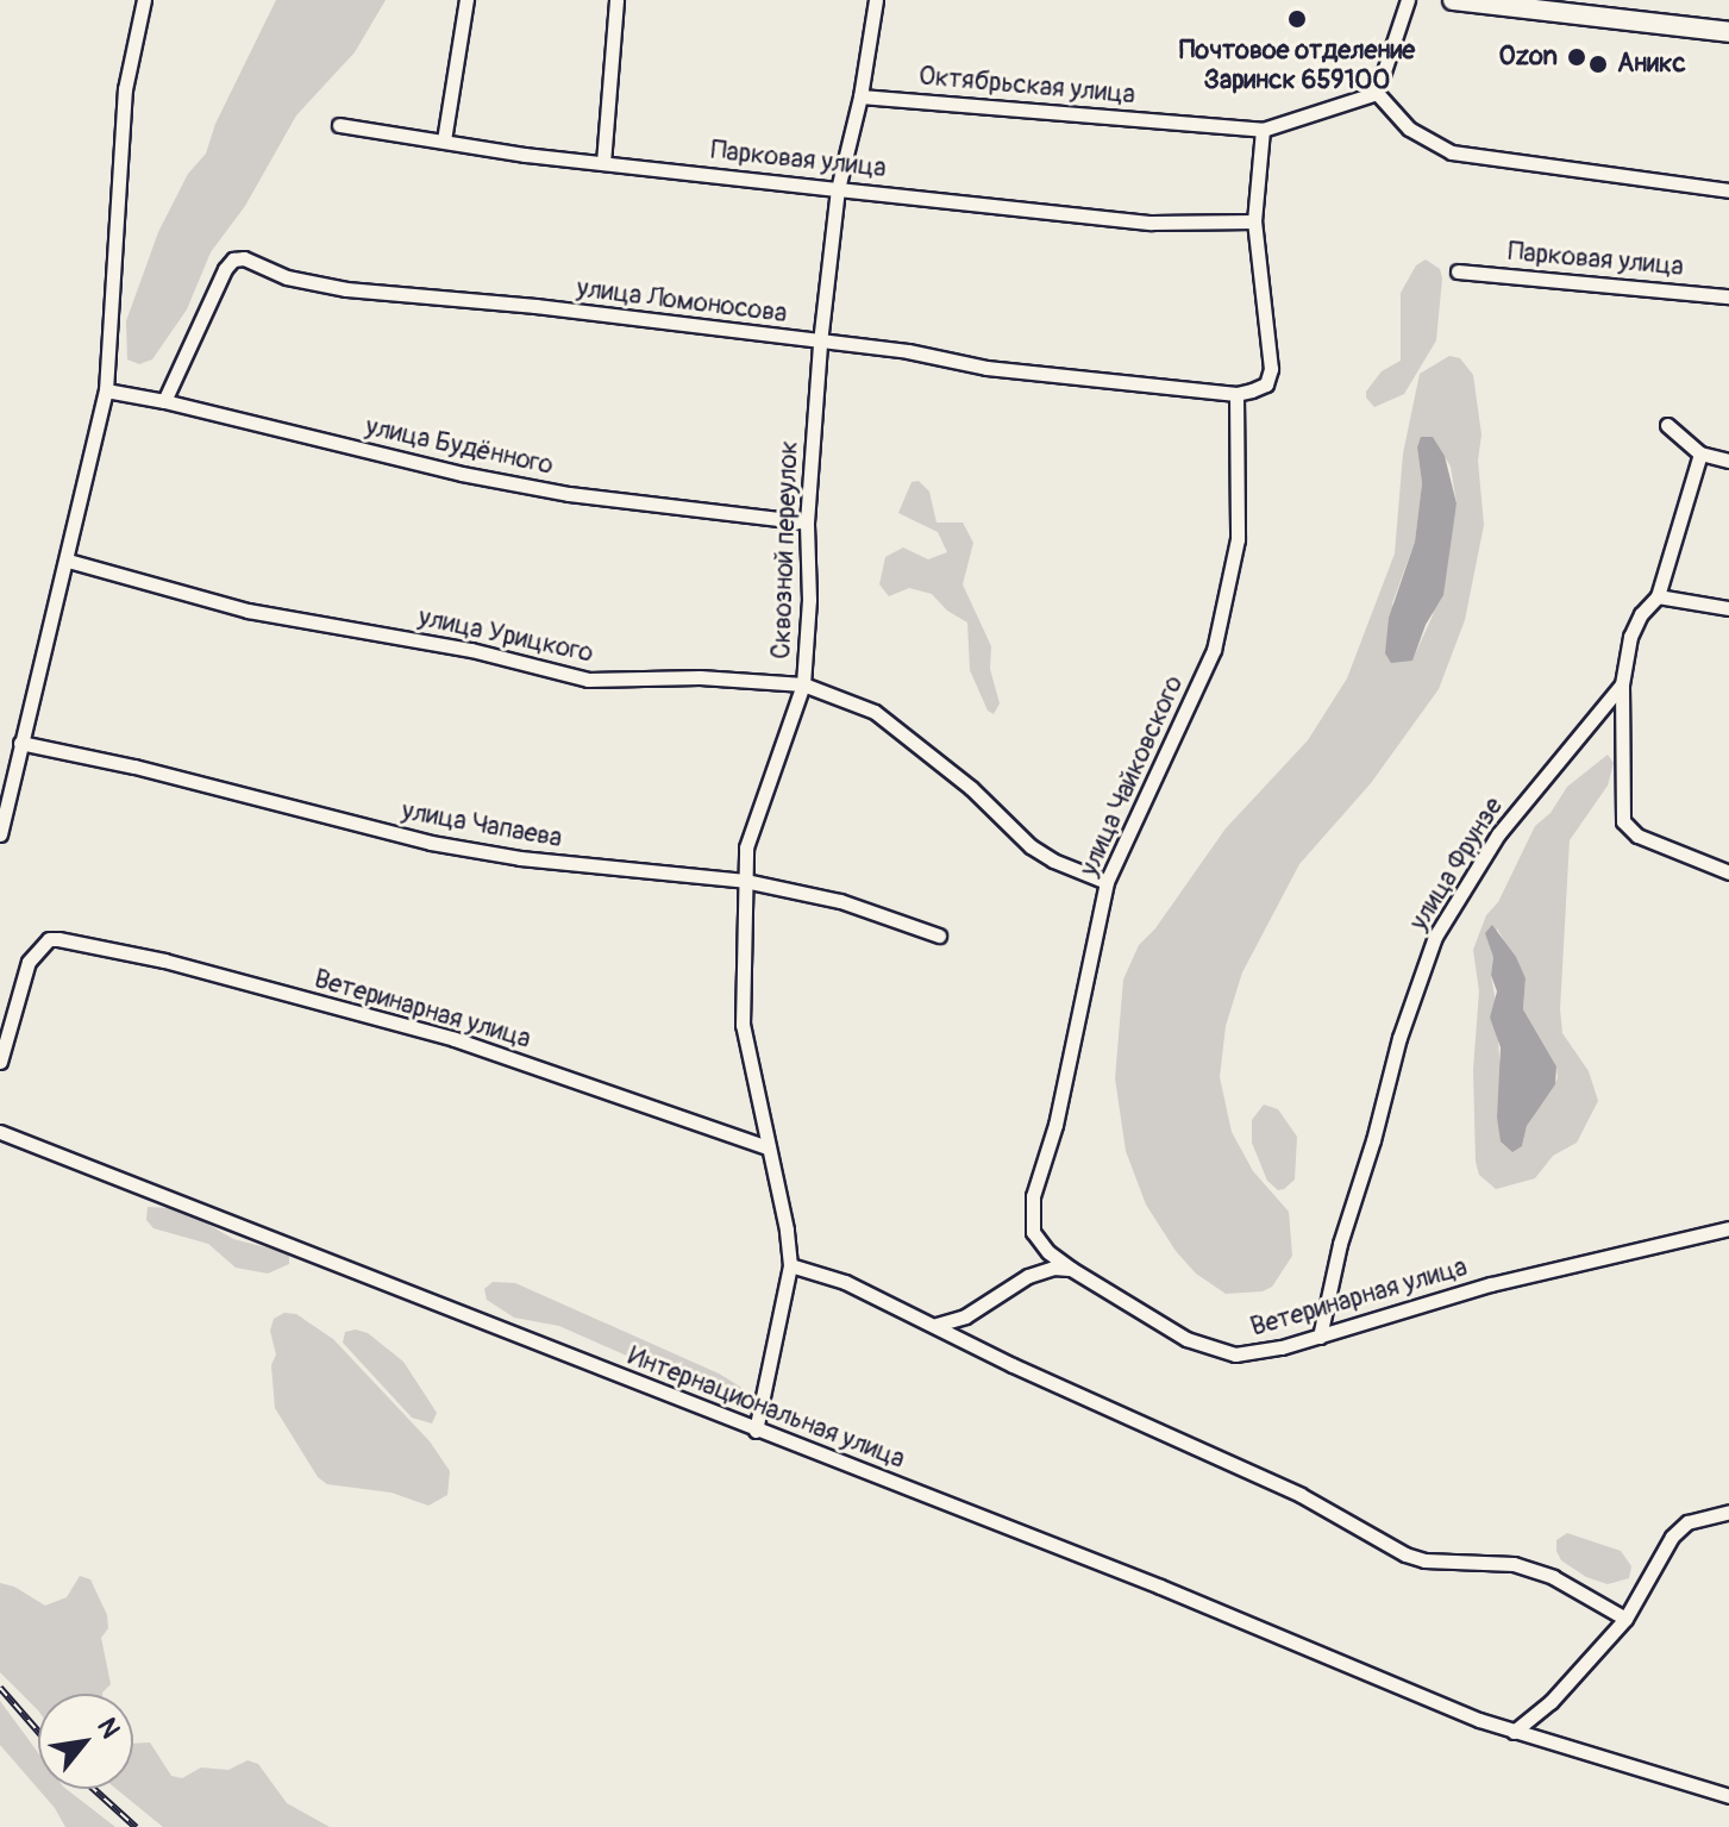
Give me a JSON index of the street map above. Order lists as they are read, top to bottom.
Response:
{
  "streets": {
    "street": [
      "Октябрьская улица",
      "Парковая улица",
      "улица Ломоносова",
      "улица Будённого",
      "Сквозной переулок",
      "улица Урицкого",
      "улица Чайковского",
      "улица Чапаева",
      "улица Фрунзе",
      "Ветеринарная улица",
      "Интернациональная улица"
    ]
  },
  "crossings": [
    ["Октябрьская улица", "Сквозной переулок"],
    ["Парковая улица", "Сквозной переулок"],
    ["улица Ломоносова", "улица Будённого"],
    ["улица Ломоносова", "Сквозной переулок"],
    ["улица Ломоносова", "улица Чайковского"],
    ["улица Будённого", "Сквозной переулок"],
    ["Сквозной переулок", "улица Урицкого"],
    ["Сквозной переулок", "улица Чапаева"],
    ["Сквозной переулок", "Ветеринарная улица"],
    ["Сквозной переулок", "Интернациональная улица"],
    ["улица Урицкого", "улица Чайковского"],
    ["улица Чайковского", "Ветеринарная улица"],
    ["улица Фрунзе", "Ветеринарная улица"]
  ],
  "places": ["Почтовое отделение Заринск 659100", "Ozon", "Аникс"],
  "north": "top right"
}
